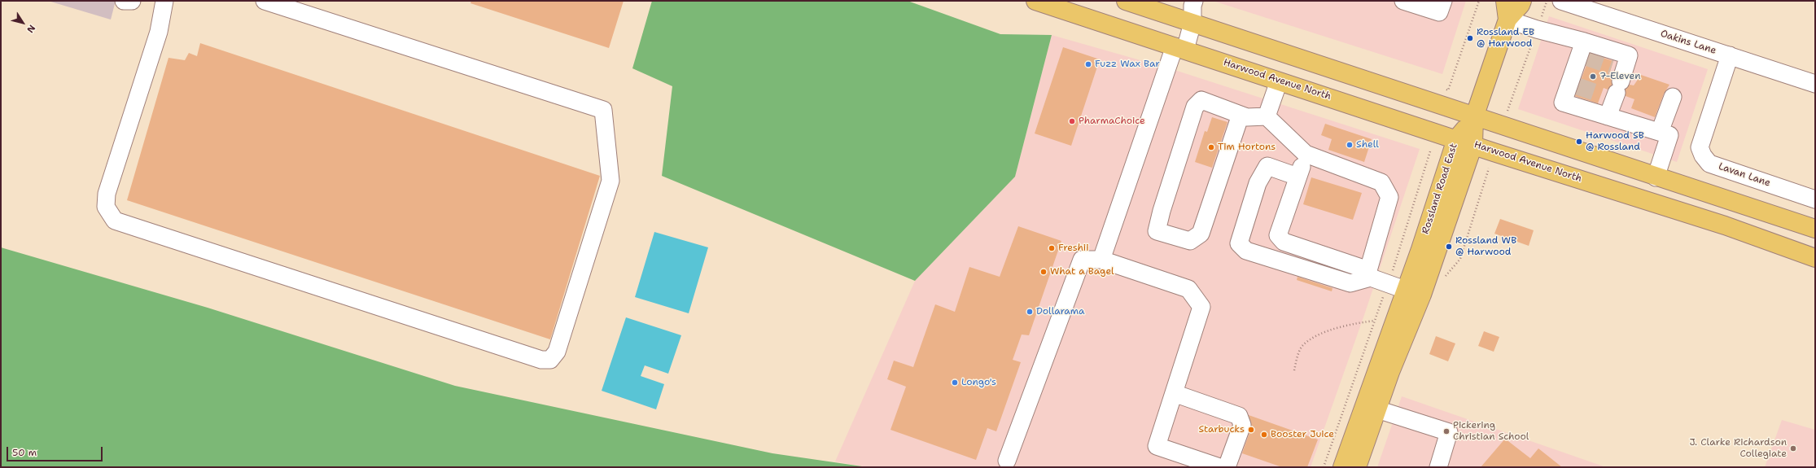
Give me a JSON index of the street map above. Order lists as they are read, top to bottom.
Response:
{
  "streets": {
    "main road": ["Harwood Avenue North", "Rossland Road East"],
    "street": ["Oakins Lane", "Lavan Lane"]
  },
  "crossings": [
    ["Oakins Lane", "Lavan Lane"],
    ["Harwood Avenue North", "Rossland Road East"]
  ],
  "places": [
    "Rossland EB @ Harwood",
    "Fuzz Wax Bar",
    "7-Eleven",
    "PharmaChoice",
    "Harwood SB @ Rossland",
    "Shell",
    "Tim Hortons",
    "Rossland WB @ Harwood",
    "Freshii",
    "What a Bagel",
    "Dollarama",
    "Longo's",
    "Starbucks",
    "Pickering Christian School",
    "Booster Juice",
    "J. Clarke Richardson Collegiate"
  ],
  "scale_bar": "50 m",
  "north": "bottom right"
}
